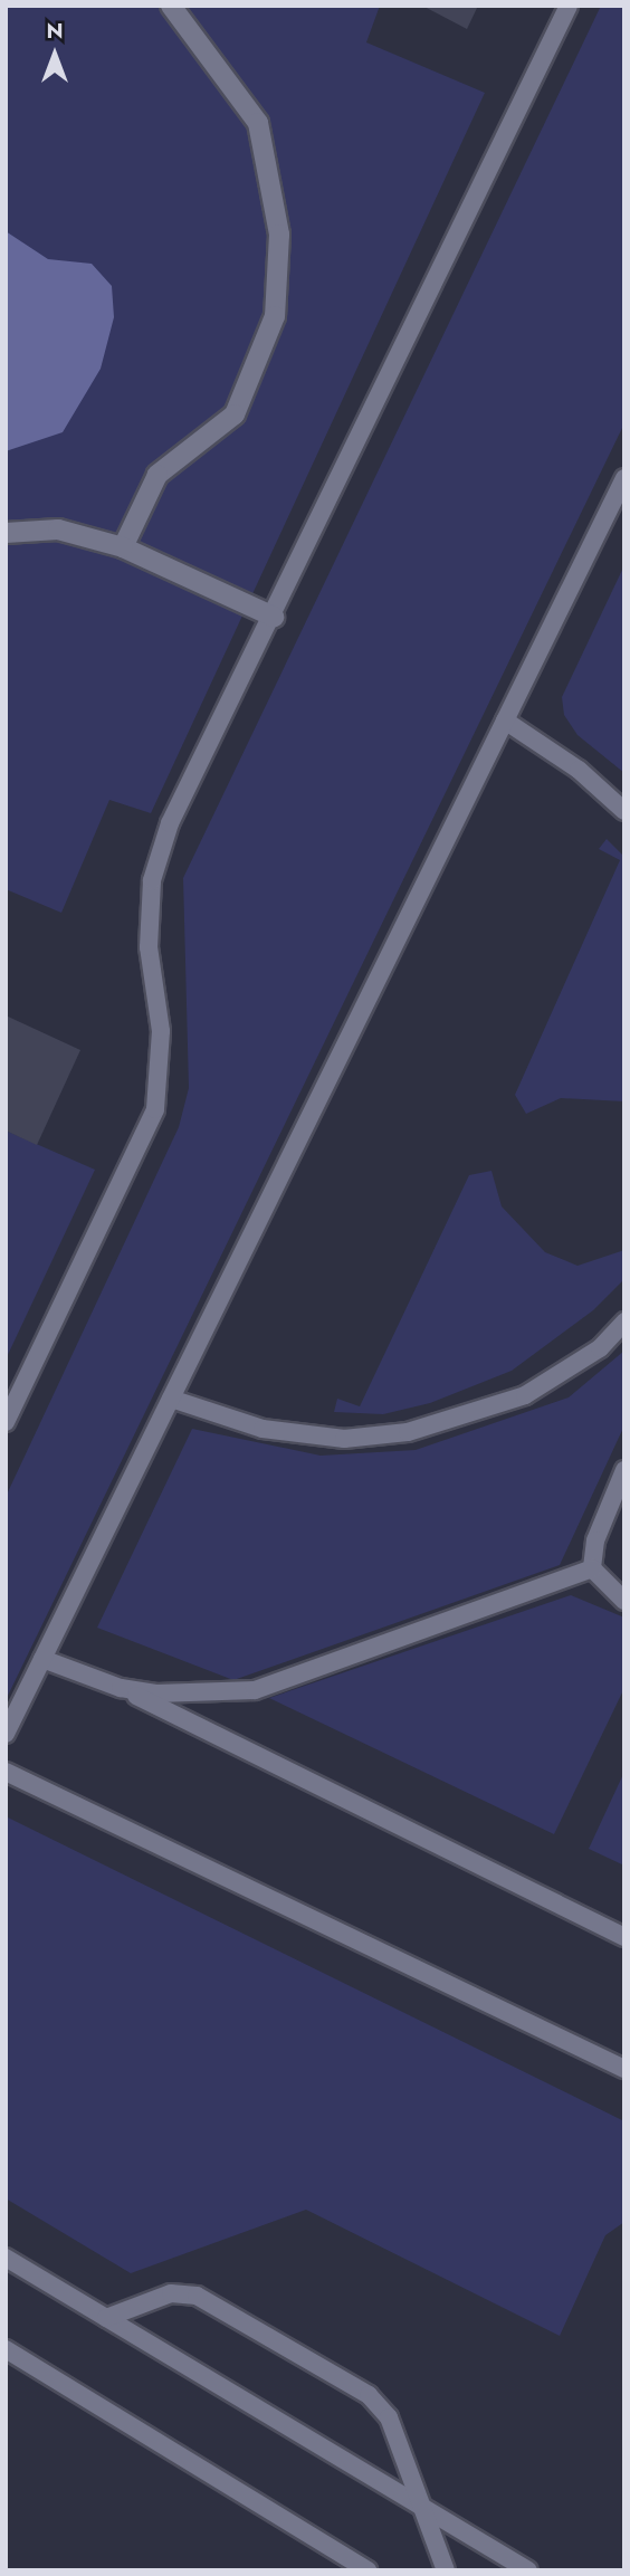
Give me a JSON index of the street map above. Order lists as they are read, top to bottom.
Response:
{
  "north": "top"
}
